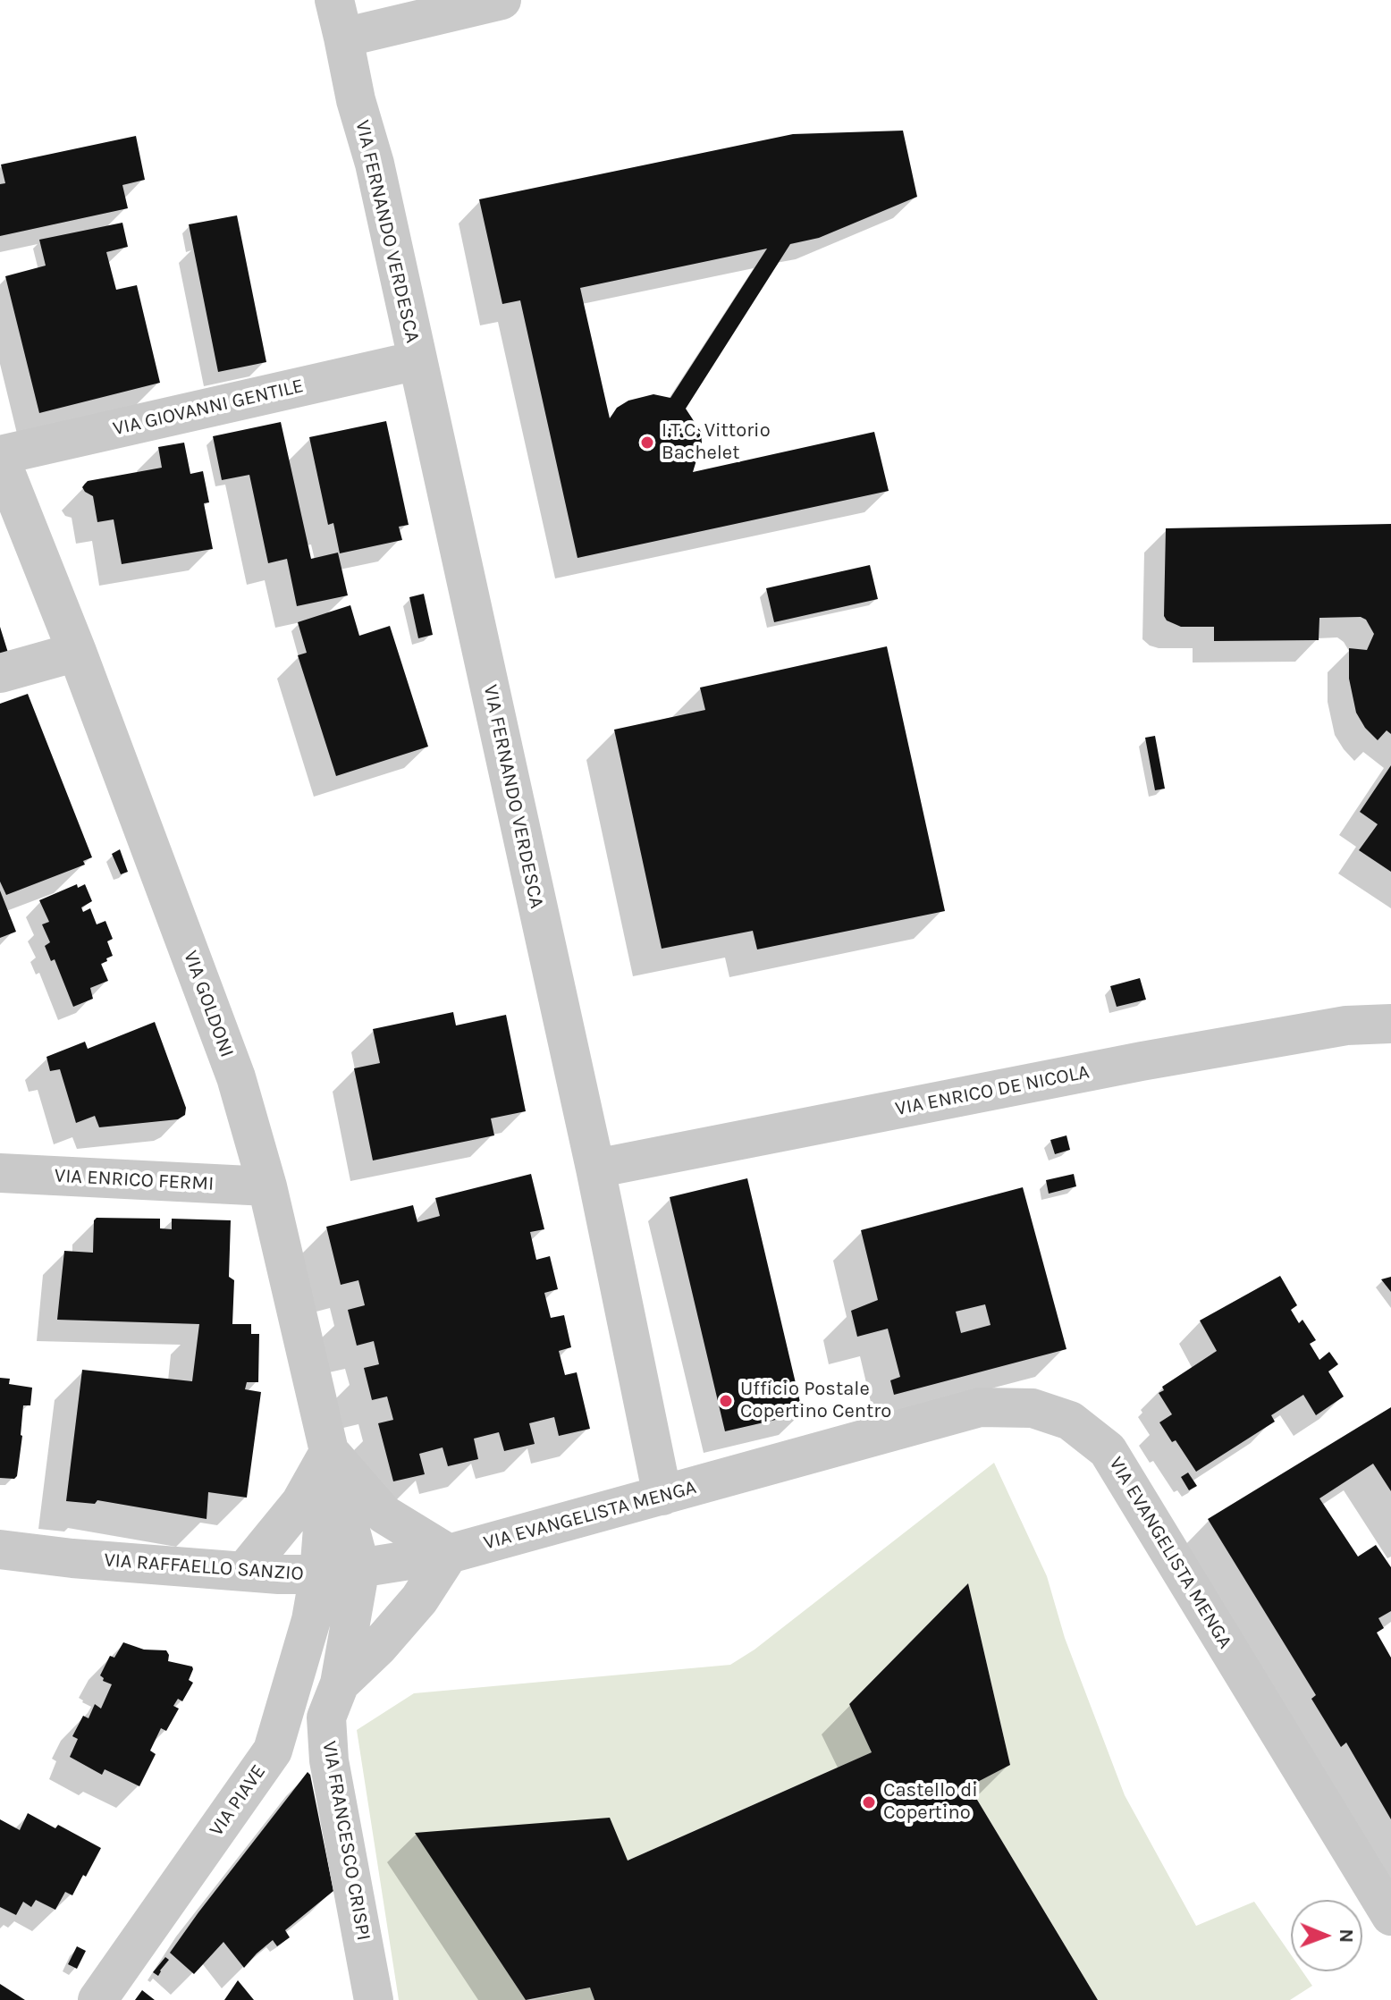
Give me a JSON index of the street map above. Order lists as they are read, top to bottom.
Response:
{
  "streets": {
    "street": [
      "VIA FERNANDO VERDESCA",
      "VIA GIOVANNI GENTILE",
      "VIA GOLDONI",
      "VIA ENRICO DE NICOLA",
      "VIA ENRICO FERMI",
      "VIA EVANGELISTA MENGA",
      "VIA RAFFAELLO SANZIO",
      "VIA PIAVE",
      "VIA FRANCESCO CRISPI"
    ]
  },
  "crossings": [
    ["VIA FERNANDO VERDESCA", "VIA GIOVANNI GENTILE"],
    ["VIA FERNANDO VERDESCA", "VIA ENRICO DE NICOLA"],
    ["VIA FERNANDO VERDESCA", "VIA EVANGELISTA MENGA"],
    ["VIA GIOVANNI GENTILE", "VIA GOLDONI"],
    ["VIA GOLDONI", "VIA ENRICO FERMI"],
    ["VIA GOLDONI", "VIA RAFFAELLO SANZIO"],
    ["VIA GOLDONI", "VIA PIAVE"],
    ["VIA GOLDONI", "VIA FRANCESCO CRISPI"],
    ["VIA EVANGELISTA MENGA", "VIA RAFFAELLO SANZIO"],
    ["VIA EVANGELISTA MENGA", "VIA FRANCESCO CRISPI"],
    ["VIA RAFFAELLO SANZIO", "VIA PIAVE"],
    ["VIA RAFFAELLO SANZIO", "VIA FRANCESCO CRISPI"]
  ],
  "places": ["I.T.C. Vittorio Bachelet", "Ufficio Postale Copertino Centro", "Castello di Copertino"],
  "north": "right"
}
